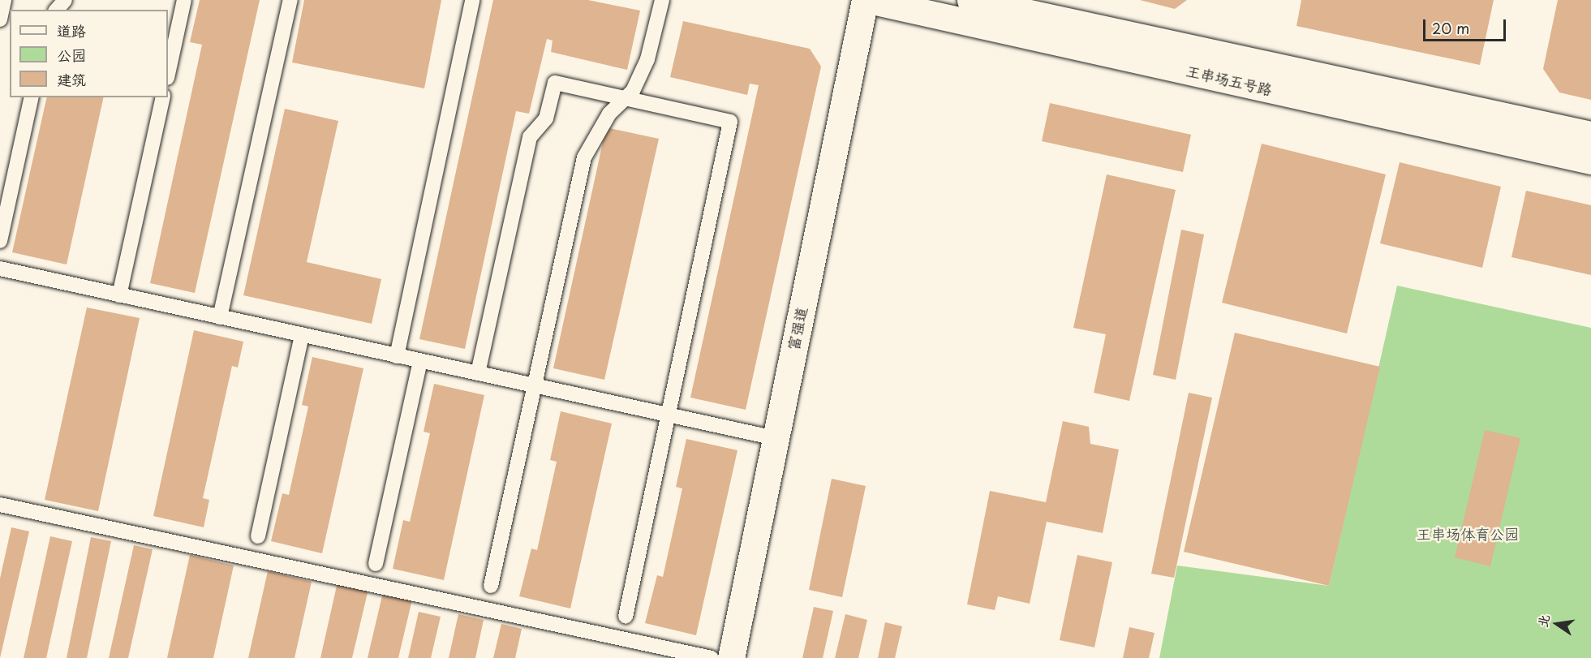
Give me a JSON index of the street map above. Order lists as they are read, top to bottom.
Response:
{
  "streets": {
    "street": ["王串场五号路", "富强道"]
  },
  "crossings": [
    ["王串场五号路", "富强道"]
  ],
  "parks": ["王串场体育公园"],
  "legend": ["道路", "公园", "建筑"],
  "scale_bar": "20 m",
  "north": "left"
}
